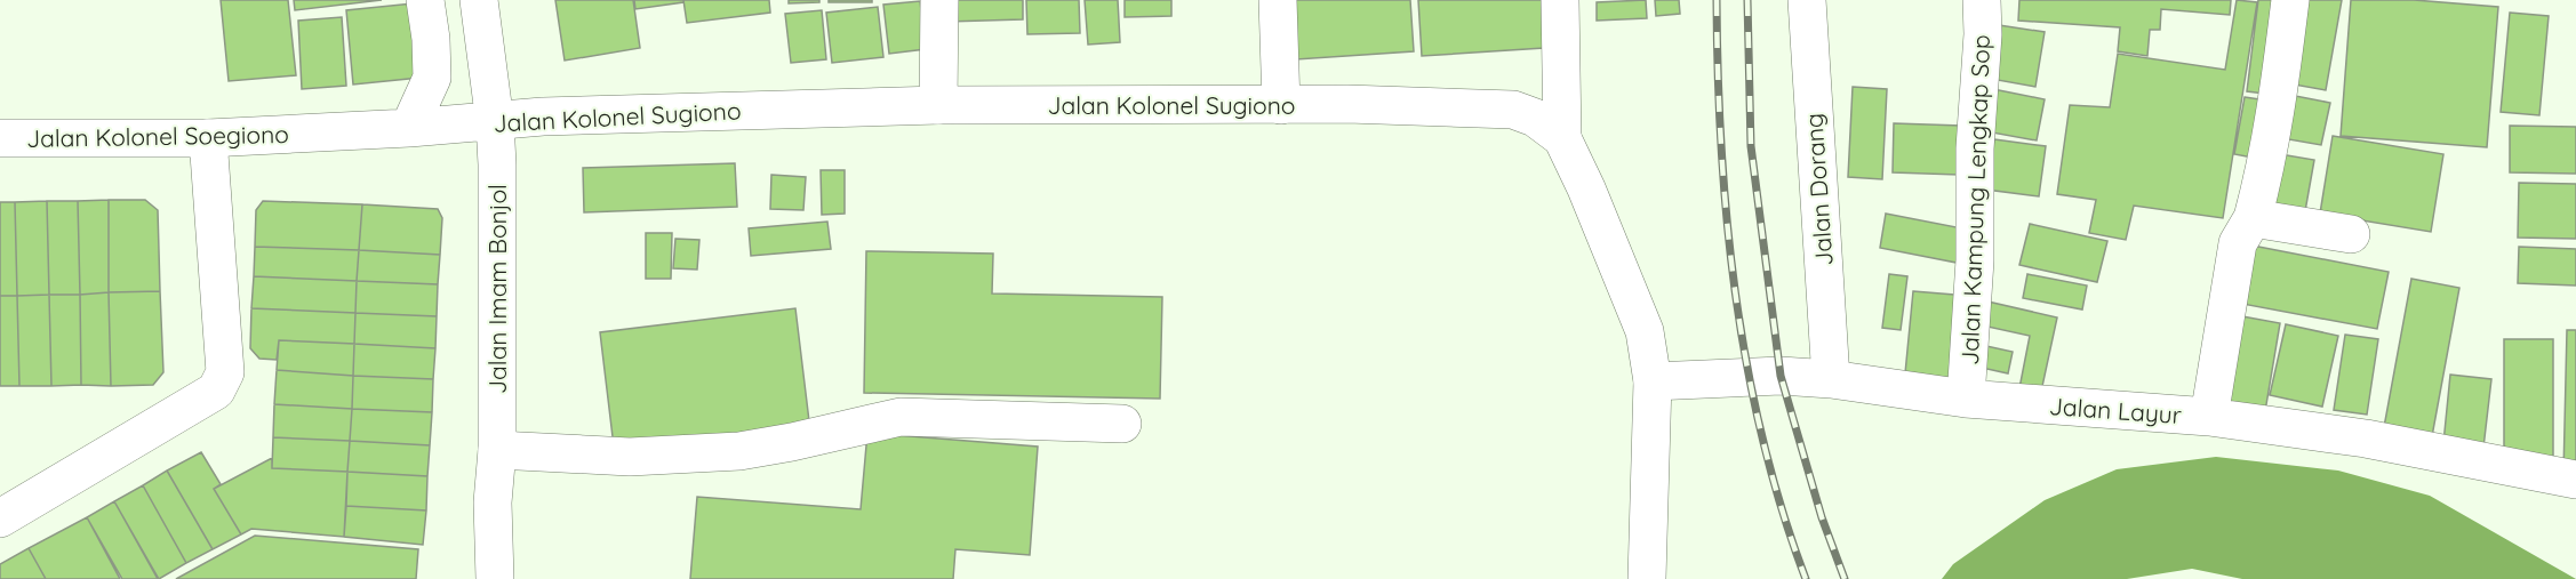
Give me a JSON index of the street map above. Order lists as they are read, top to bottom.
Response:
{
  "streets": {
    "main road": [
      "Jalan Kolonel Sugiono",
      "Jalan Kolonel Soegiono",
      "Jalan Dorang",
      "Jalan Kampung Lengkap Sop",
      "Jalan Imam Bonjol",
      "Jalan Layur"
    ]
  },
  "crossings": [
    ["Jalan Kolonel Sugiono", "Jalan Kolonel Soegiono"],
    ["Jalan Kolonel Sugiono", "Jalan Imam Bonjol"],
    ["Jalan Kolonel Sugiono", "Jalan Layur"],
    ["Jalan Dorang", "Jalan Layur"],
    ["Jalan Kampung Lengkap Sop", "Jalan Layur"]
  ]
}
